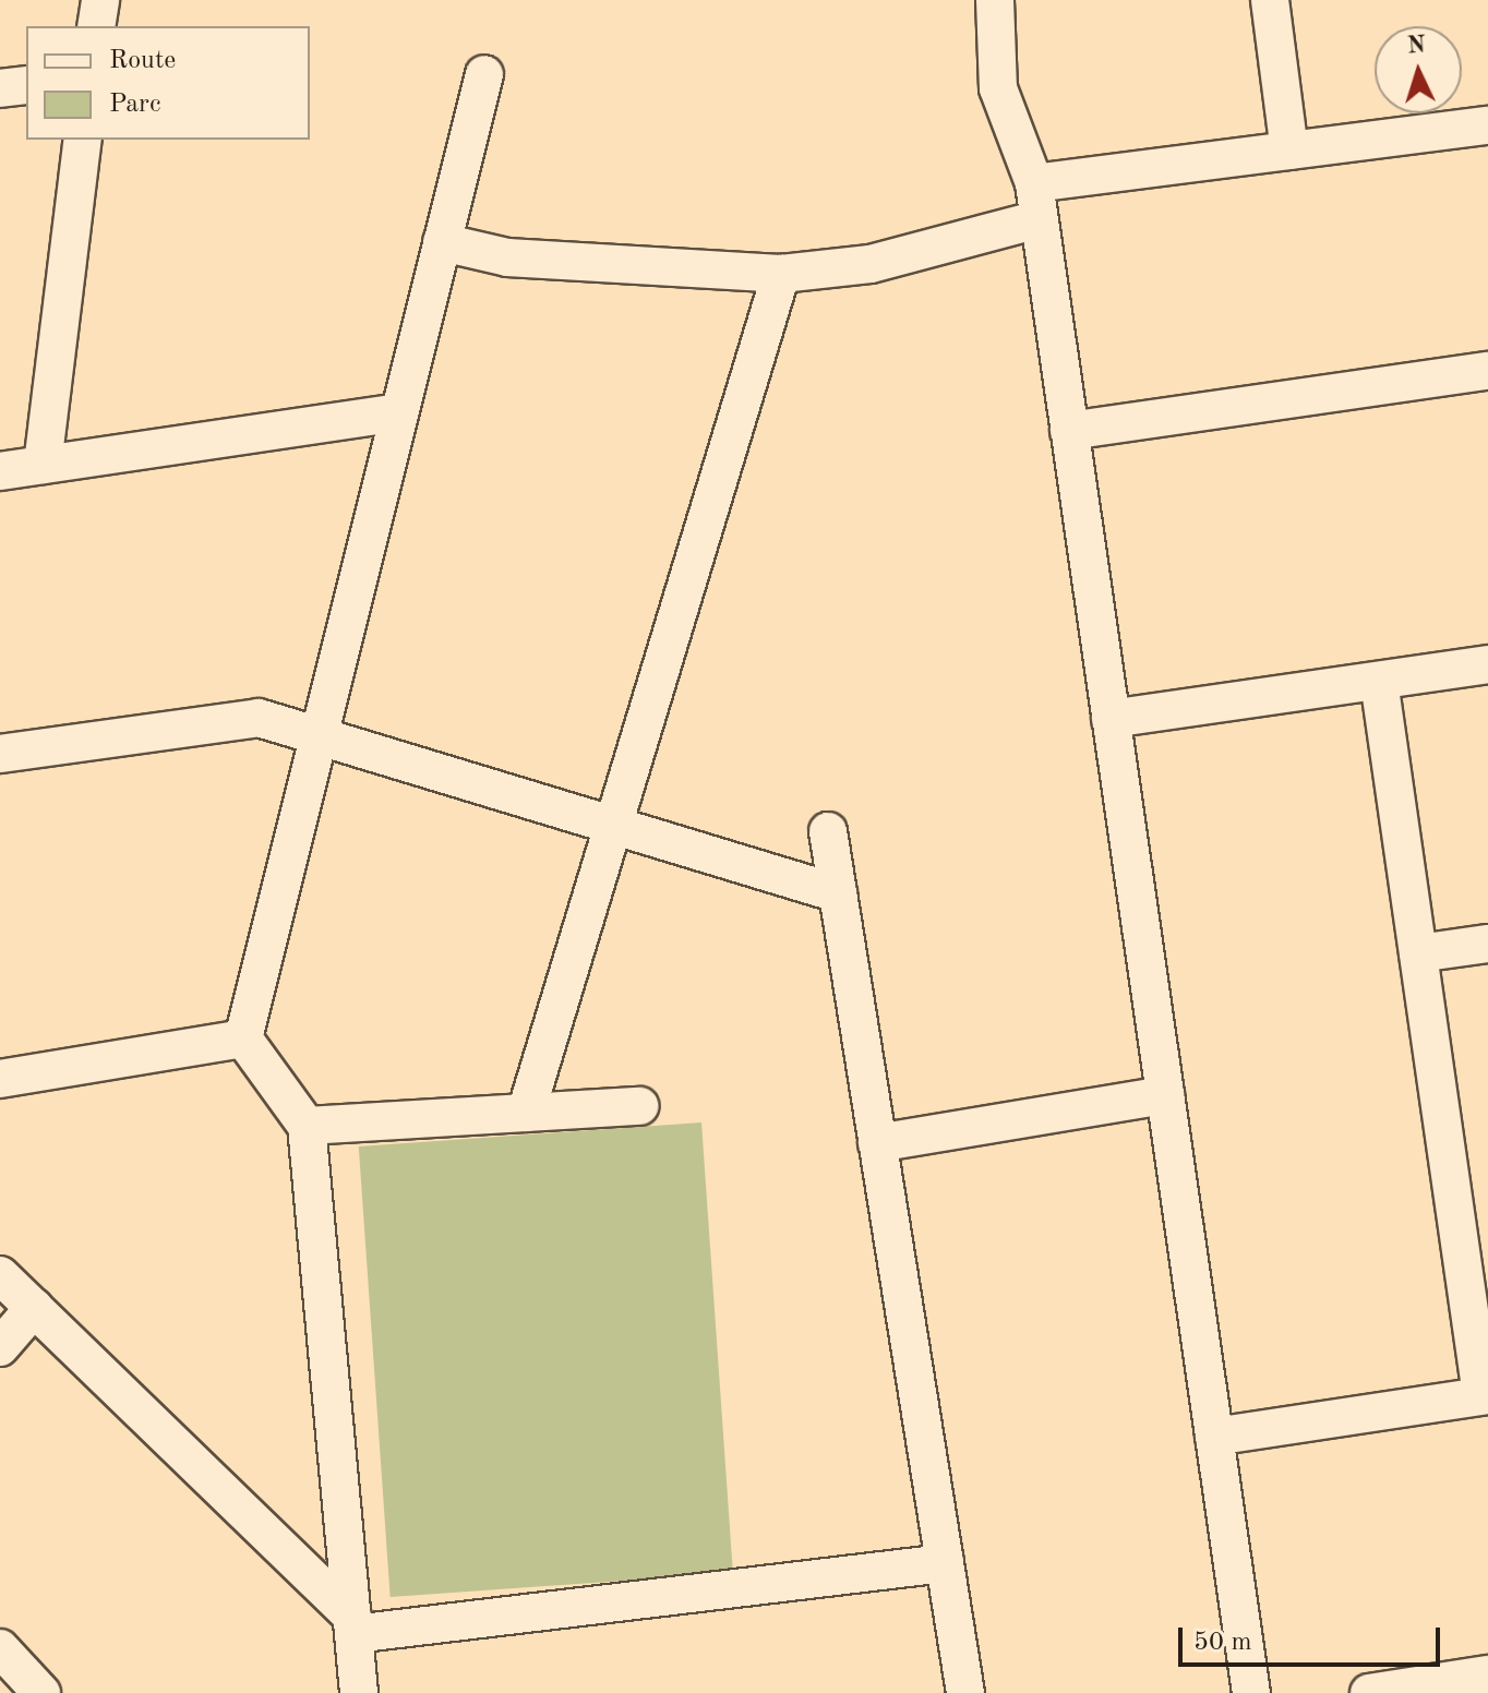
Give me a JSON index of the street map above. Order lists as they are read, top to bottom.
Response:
{
  "legend": ["Route", "Parc"],
  "scale_bar": "50 m",
  "north": "top"
}
